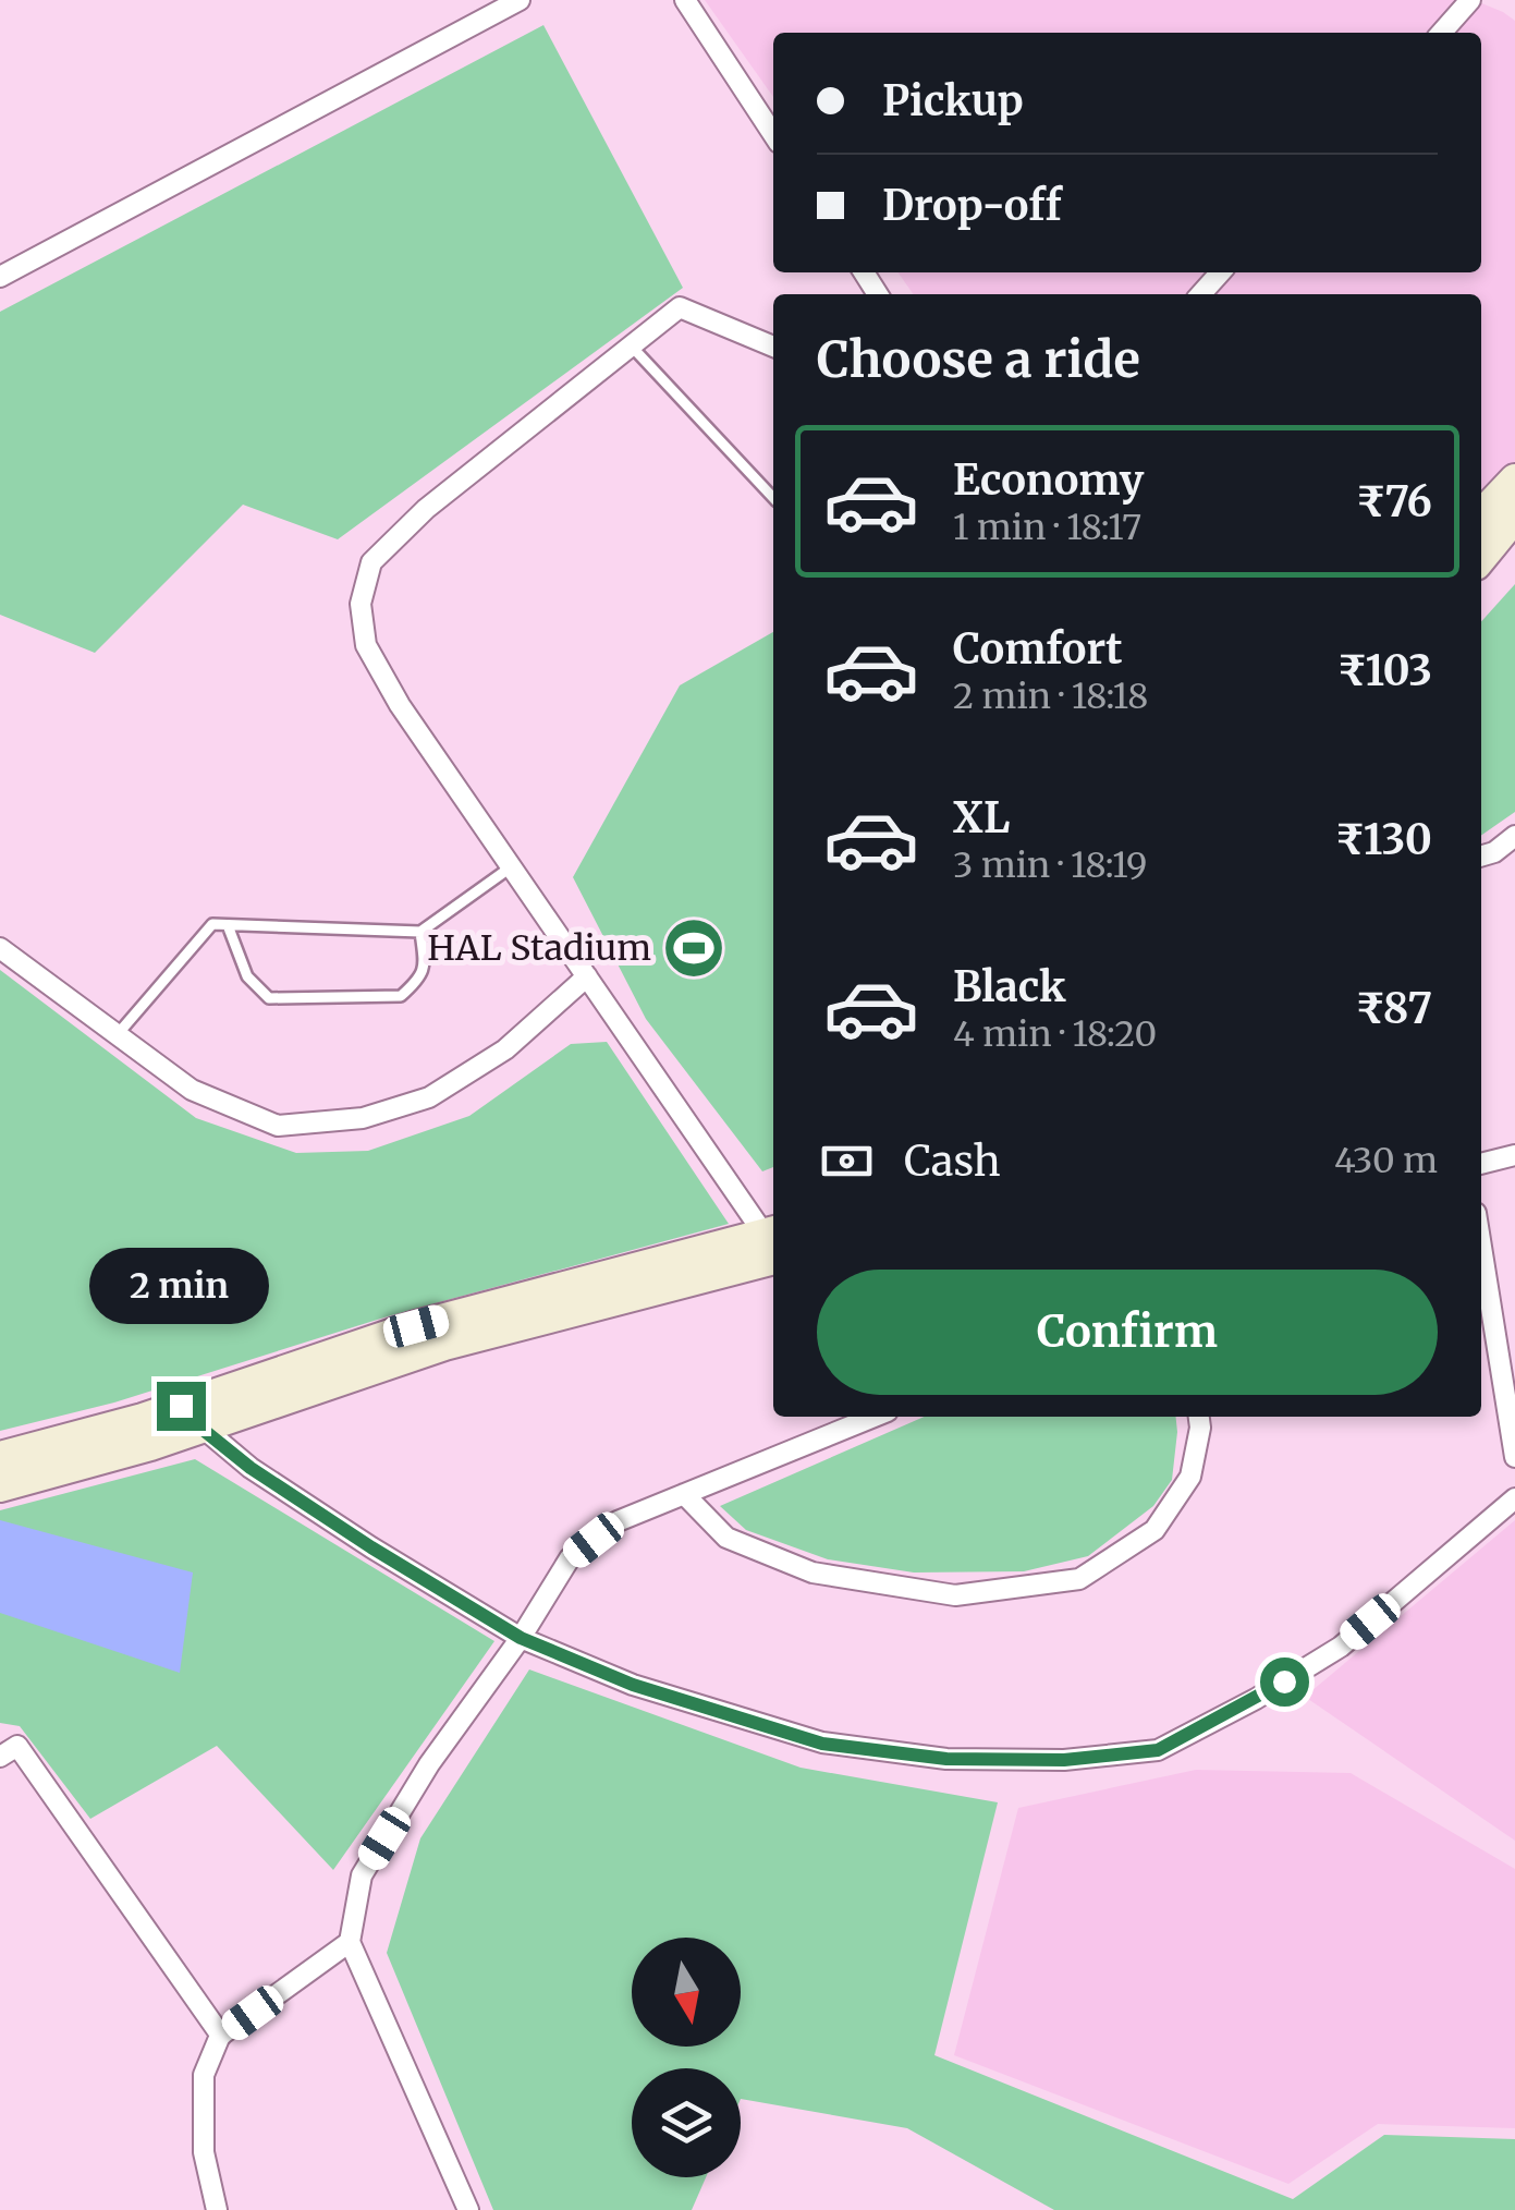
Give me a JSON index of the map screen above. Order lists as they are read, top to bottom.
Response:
{
  "places": {
    "sports": ["HAL Stadium"]
  },
  "north": "bottom",
  "page": {
    "banner": ["Pickup", "Drop-off"],
    "heading": "Choose a ride",
    "list": [
      {
        "name": "Economy",
        "note": "1 min · 18:17",
        "value": "₹76"
      },
      {
        "name": "Comfort",
        "note": "2 min · 18:18",
        "value": "₹103"
      },
      {
        "name": "XL",
        "note": "3 min · 18:19",
        "value": "₹130"
      },
      {
        "name": "Black",
        "note": "4 min · 18:20",
        "value": "₹87"
      }
    ],
    "pay": ["Cash", "430 m"],
    "bubble": "2 min",
    "buttons": "Confirm"
  }
}
